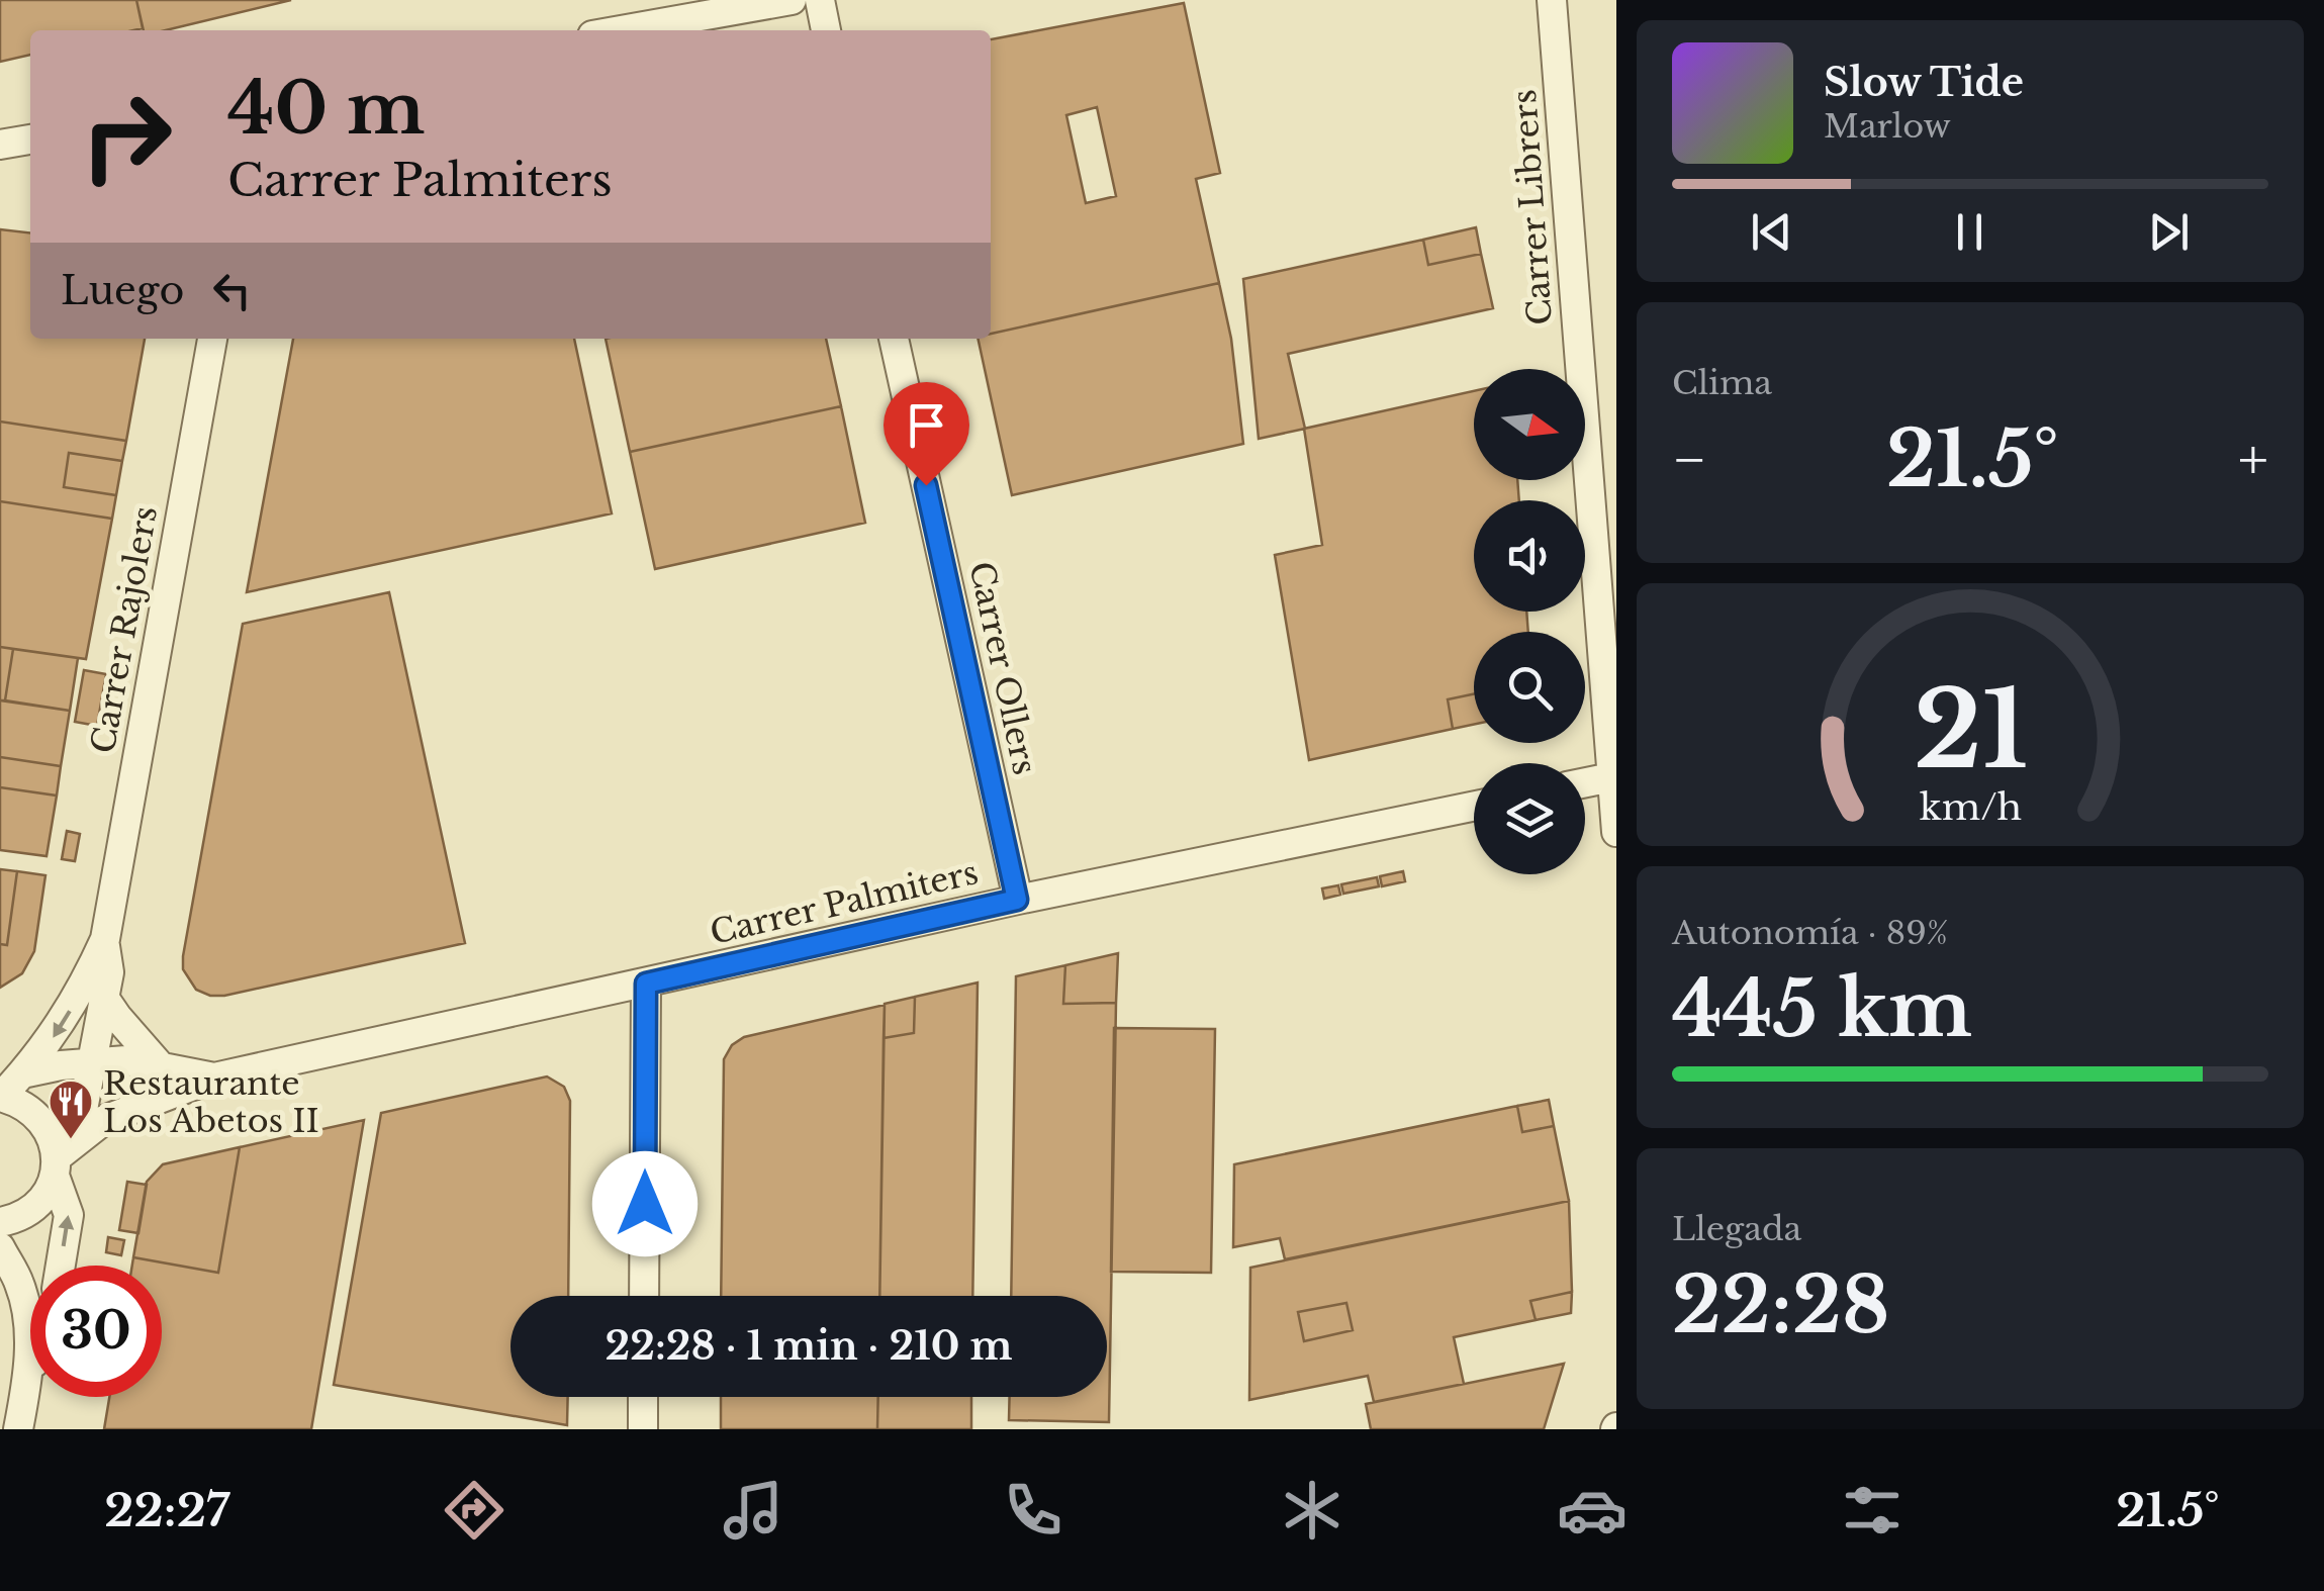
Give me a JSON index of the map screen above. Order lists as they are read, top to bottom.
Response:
{
  "streets": {
    "street": [
      "Carrer Librers",
      "Carrer Rajolers",
      "Carrer Ollers",
      "Carrer Palmiters"
    ]
  },
  "crossings": [
    ["Carrer Rajolers", "Carrer Palmiters"],
    ["Carrer Ollers", "Carrer Palmiters"]
  ],
  "places": {
    "restaurant": ["Restaurante Los Abetos II"]
  },
  "north": "right",
  "page": {
    "turn": ["40 m", "Carrer Palmiters"],
    "song": ["Slow Tide", "Marlow"],
    "then": "Luego",
    "tile": [
      "Clima",
      ["Autonomía · 89%", "445 km"],
      ["Llegada", "22:28"]
    ],
    "heat": ["−", "21.5°", "+"],
    "limit": "30",
    "trip": "22:28 · 1 min · 210 m",
    "tabs": ["22:27", "21.5°"],
    "gauge": ["21", "km/h"]
  }
}
